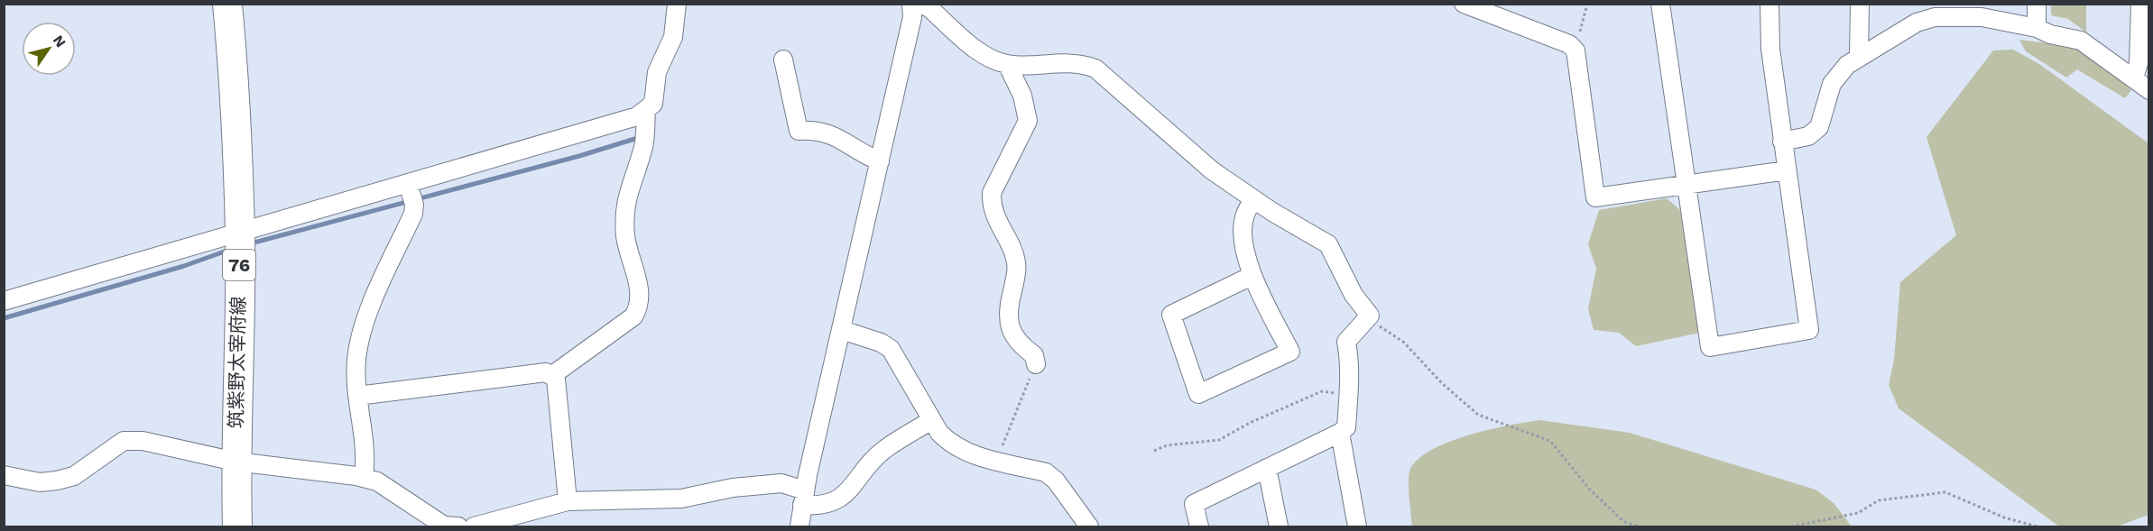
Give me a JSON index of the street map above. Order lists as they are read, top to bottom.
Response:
{
  "streets": {
    "main road": ["76", "筑紫野太宰府線"]
  },
  "north": "top right"
}
